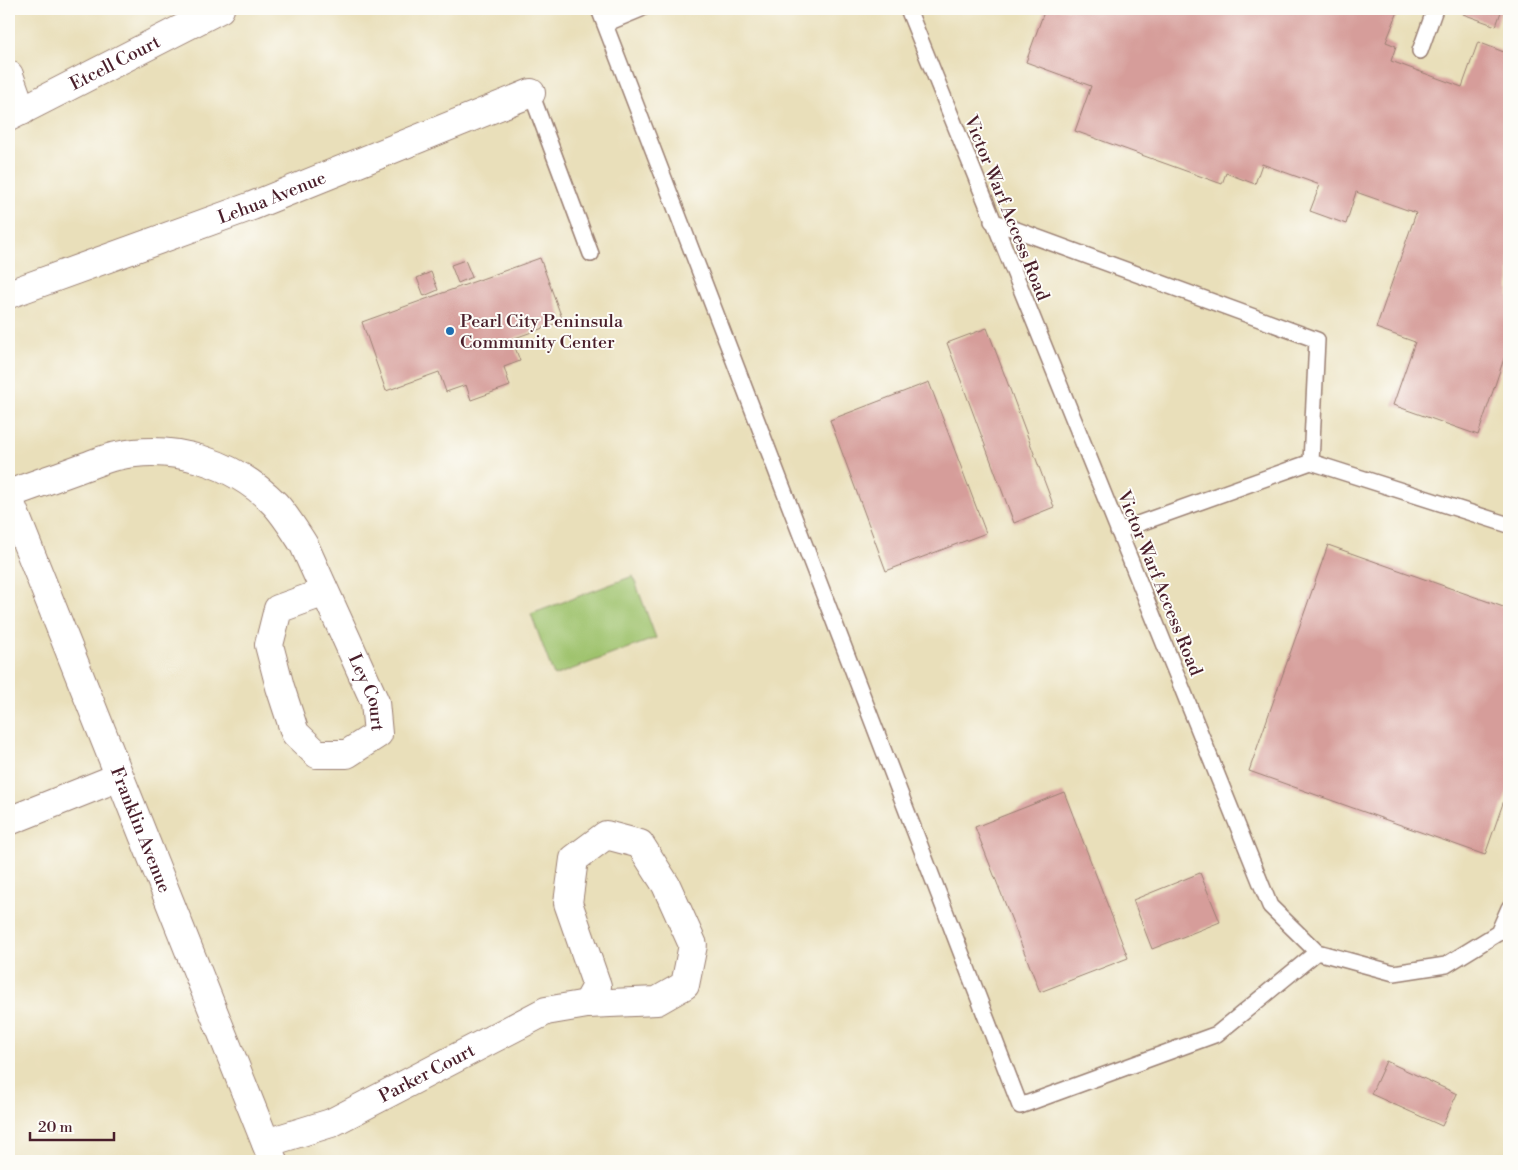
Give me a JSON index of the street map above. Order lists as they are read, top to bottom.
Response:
{
  "streets": {
    "street": [
      "Etcell Court",
      "Lehua Avenue",
      "Ley Court",
      "Franklin Avenue",
      "Parker Court"
    ],
    "lane": ["Victor Warf Access Road"]
  },
  "crossings": [
    ["Franklin Avenue", "Parker Court"]
  ],
  "places": ["Pearl City Peninsula Community Center"],
  "scale_bar": "20 m"
}
